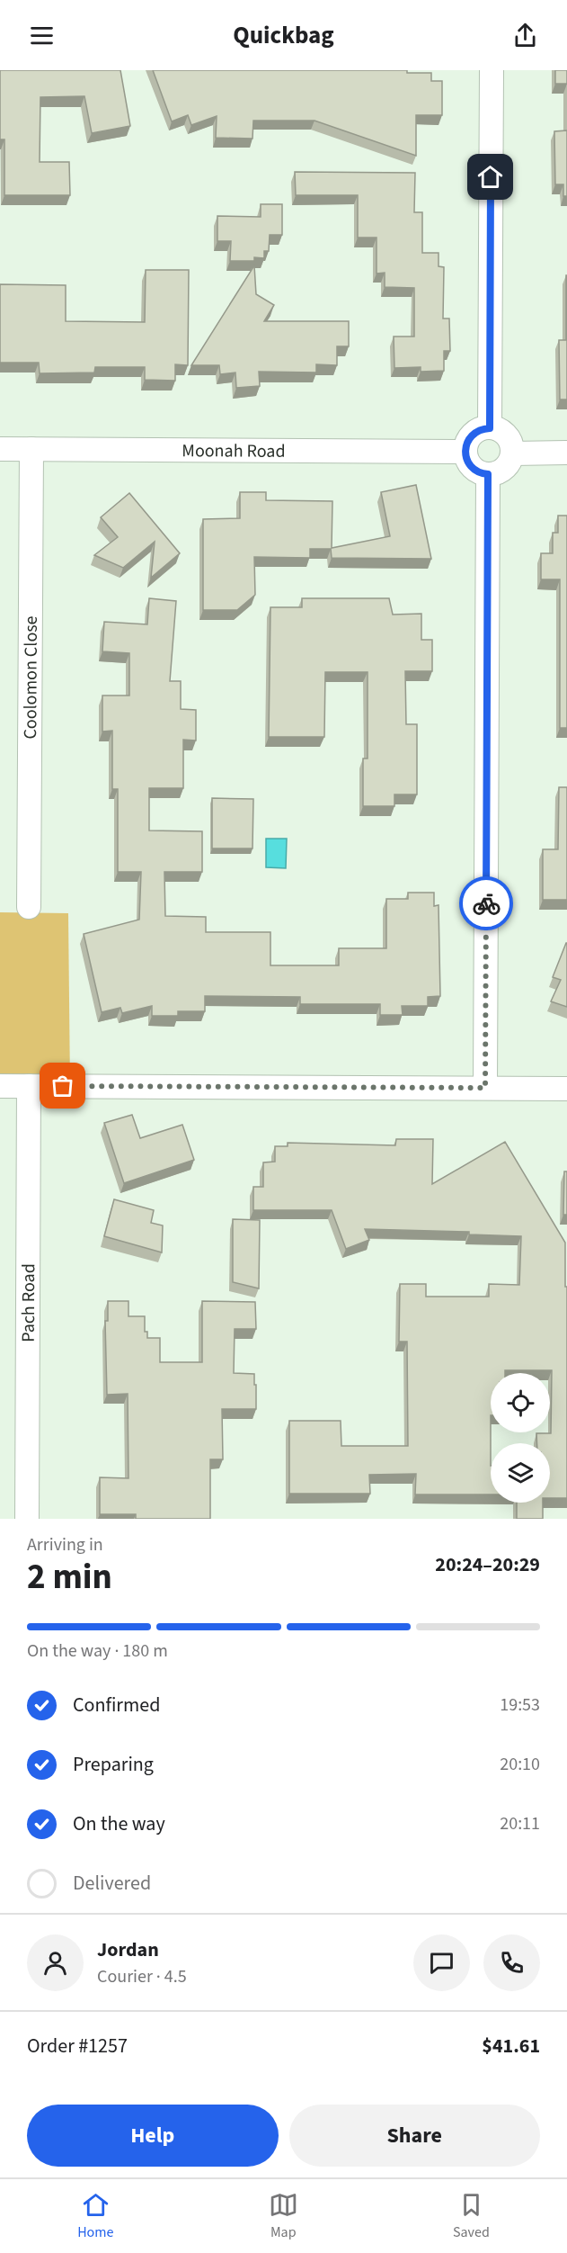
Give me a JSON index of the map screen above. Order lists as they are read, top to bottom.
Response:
{
  "streets": {
    "street": ["Moonah Road", "Coolomon Close", "Pach Road"]
  },
  "crossings": [
    ["Moonah Road", "Coolomon Close"]
  ],
  "page": {
    "header": "Quickbag",
    "heading": ["2 min", "Arriving in", "20:24–20:29"],
    "panel": [
      "Jordan",
      "Courier · 4.5",
      "Order #1257",
      "$41.61"
    ],
    "bar": "On the way · 180 m",
    "list": [
      ["Confirmed", "19:53"],
      ["Preparing", "20:10"],
      ["On the way", "20:11"],
      "Delivered"
    ],
    "buttons": ["Help", "Share"],
    "tabs": ["Home", "Map", "Saved"]
  }
}
